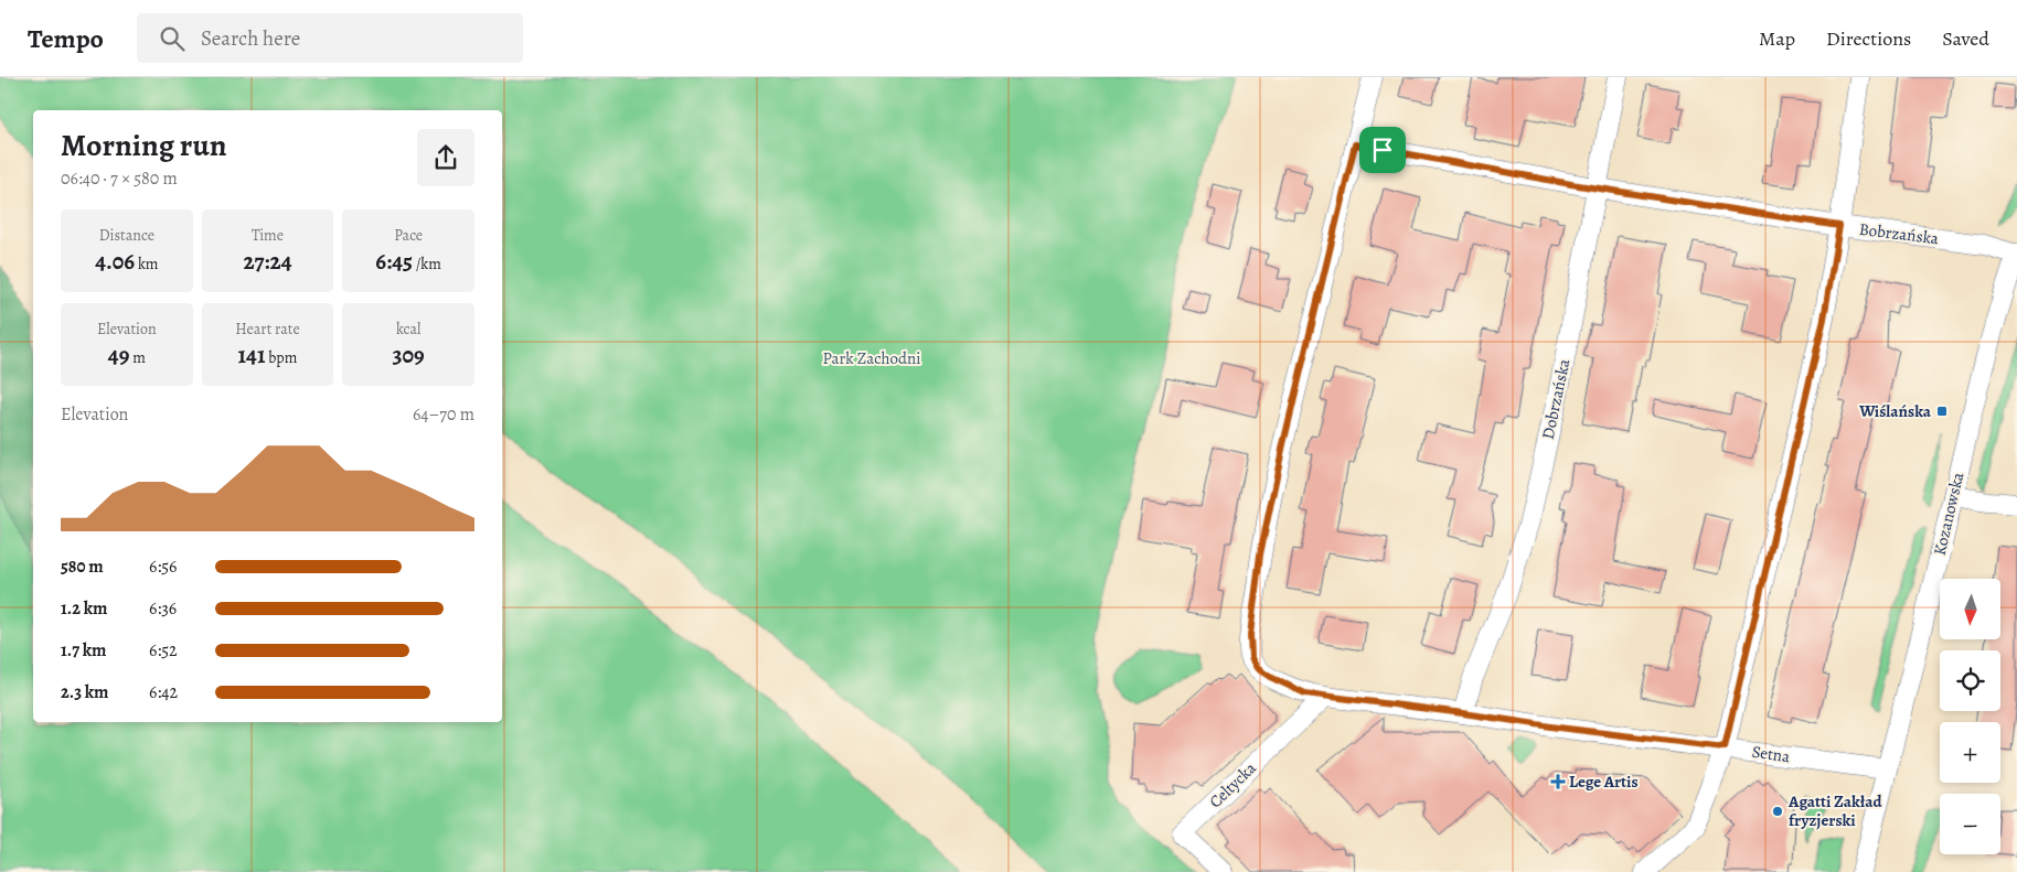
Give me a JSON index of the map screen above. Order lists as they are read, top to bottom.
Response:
{
  "streets": {
    "street": [
      "Bobrzańska",
      "Dobrzańska",
      "Kozanowska",
      "Setna",
      "Celtycka"
    ]
  },
  "crossings": [
    ["Bobrzańska", "Dobrzańska"],
    ["Bobrzańska", "Kozanowska"],
    ["Bobrzańska", "Setna"],
    ["Dobrzańska", "Setna"],
    ["Kozanowska", "Setna"],
    ["Setna", "Celtycka"]
  ],
  "parks": ["Park Zachodni"],
  "places": {
    "transit": ["Wiślańska"],
    "health": ["Lege Artis"],
    "other": ["Agatti Zakład fryzjerski"]
  },
  "north": "bottom",
  "page": {
    "header": "Tempo",
    "search": "Search here",
    "nav": ["Map", "Directions", "Saved"],
    "heading": ["Morning run", "06:40 · 7 × 580 m"],
    "stats": [
      ["Distance", "4.06 km"],
      ["Time", "27:24"],
      ["Pace", "6:45 /km"],
      ["Elevation", "49 m"],
      ["Heart rate", "141 bpm"],
      ["kcal", "309"]
    ],
    "chart": ["Elevation", "64–70 m"],
    "list": [
      {
        "name": "580 m",
        "note": "6:56"
      },
      {
        "name": "1.2 km",
        "note": "6:36"
      },
      {
        "name": "1.7 km",
        "note": "6:52"
      },
      {
        "name": "2.3 km",
        "note": "6:42"
      }
    ],
    "map_buttons": ["+", "−"]
  }
}
